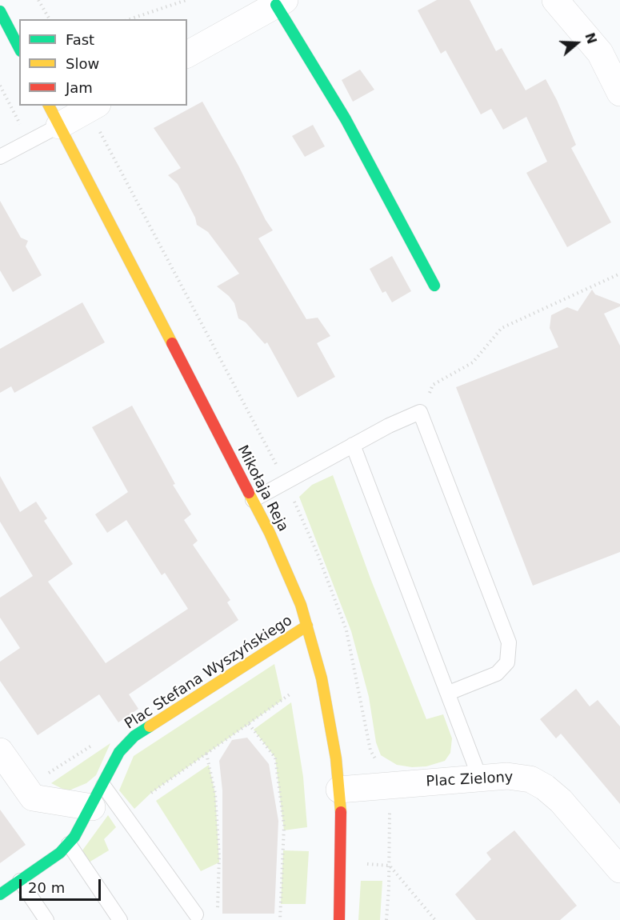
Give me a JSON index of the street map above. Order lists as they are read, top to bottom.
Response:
{
  "streets": {
    "street": ["Mikołaja Reja", "Plac Stefana Wyszyńskiego", "Plac Zielony"]
  },
  "crossings": [
    ["Mikołaja Reja", "Plac Stefana Wyszyńskiego"],
    ["Mikołaja Reja", "Plac Zielony"]
  ],
  "legend": ["Fast", "Slow", "Jam"],
  "scale_bar": "20 m",
  "north": "right"
}
